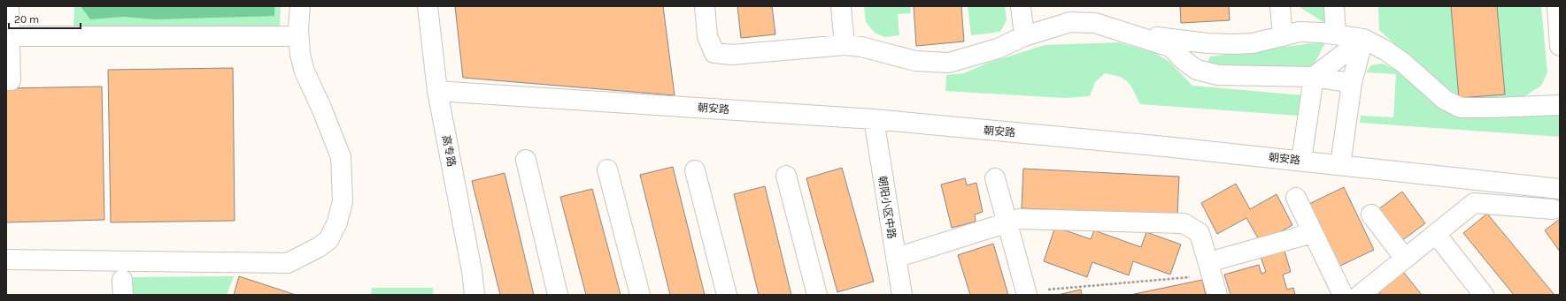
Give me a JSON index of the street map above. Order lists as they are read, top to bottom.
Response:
{
  "streets": {
    "street": ["朝安路", "高专路", "朝阳小区中路"]
  },
  "crossings": [
    ["朝安路", "高专路"],
    ["朝安路", "朝阳小区中路"]
  ],
  "scale_bar": "20 m"
}
